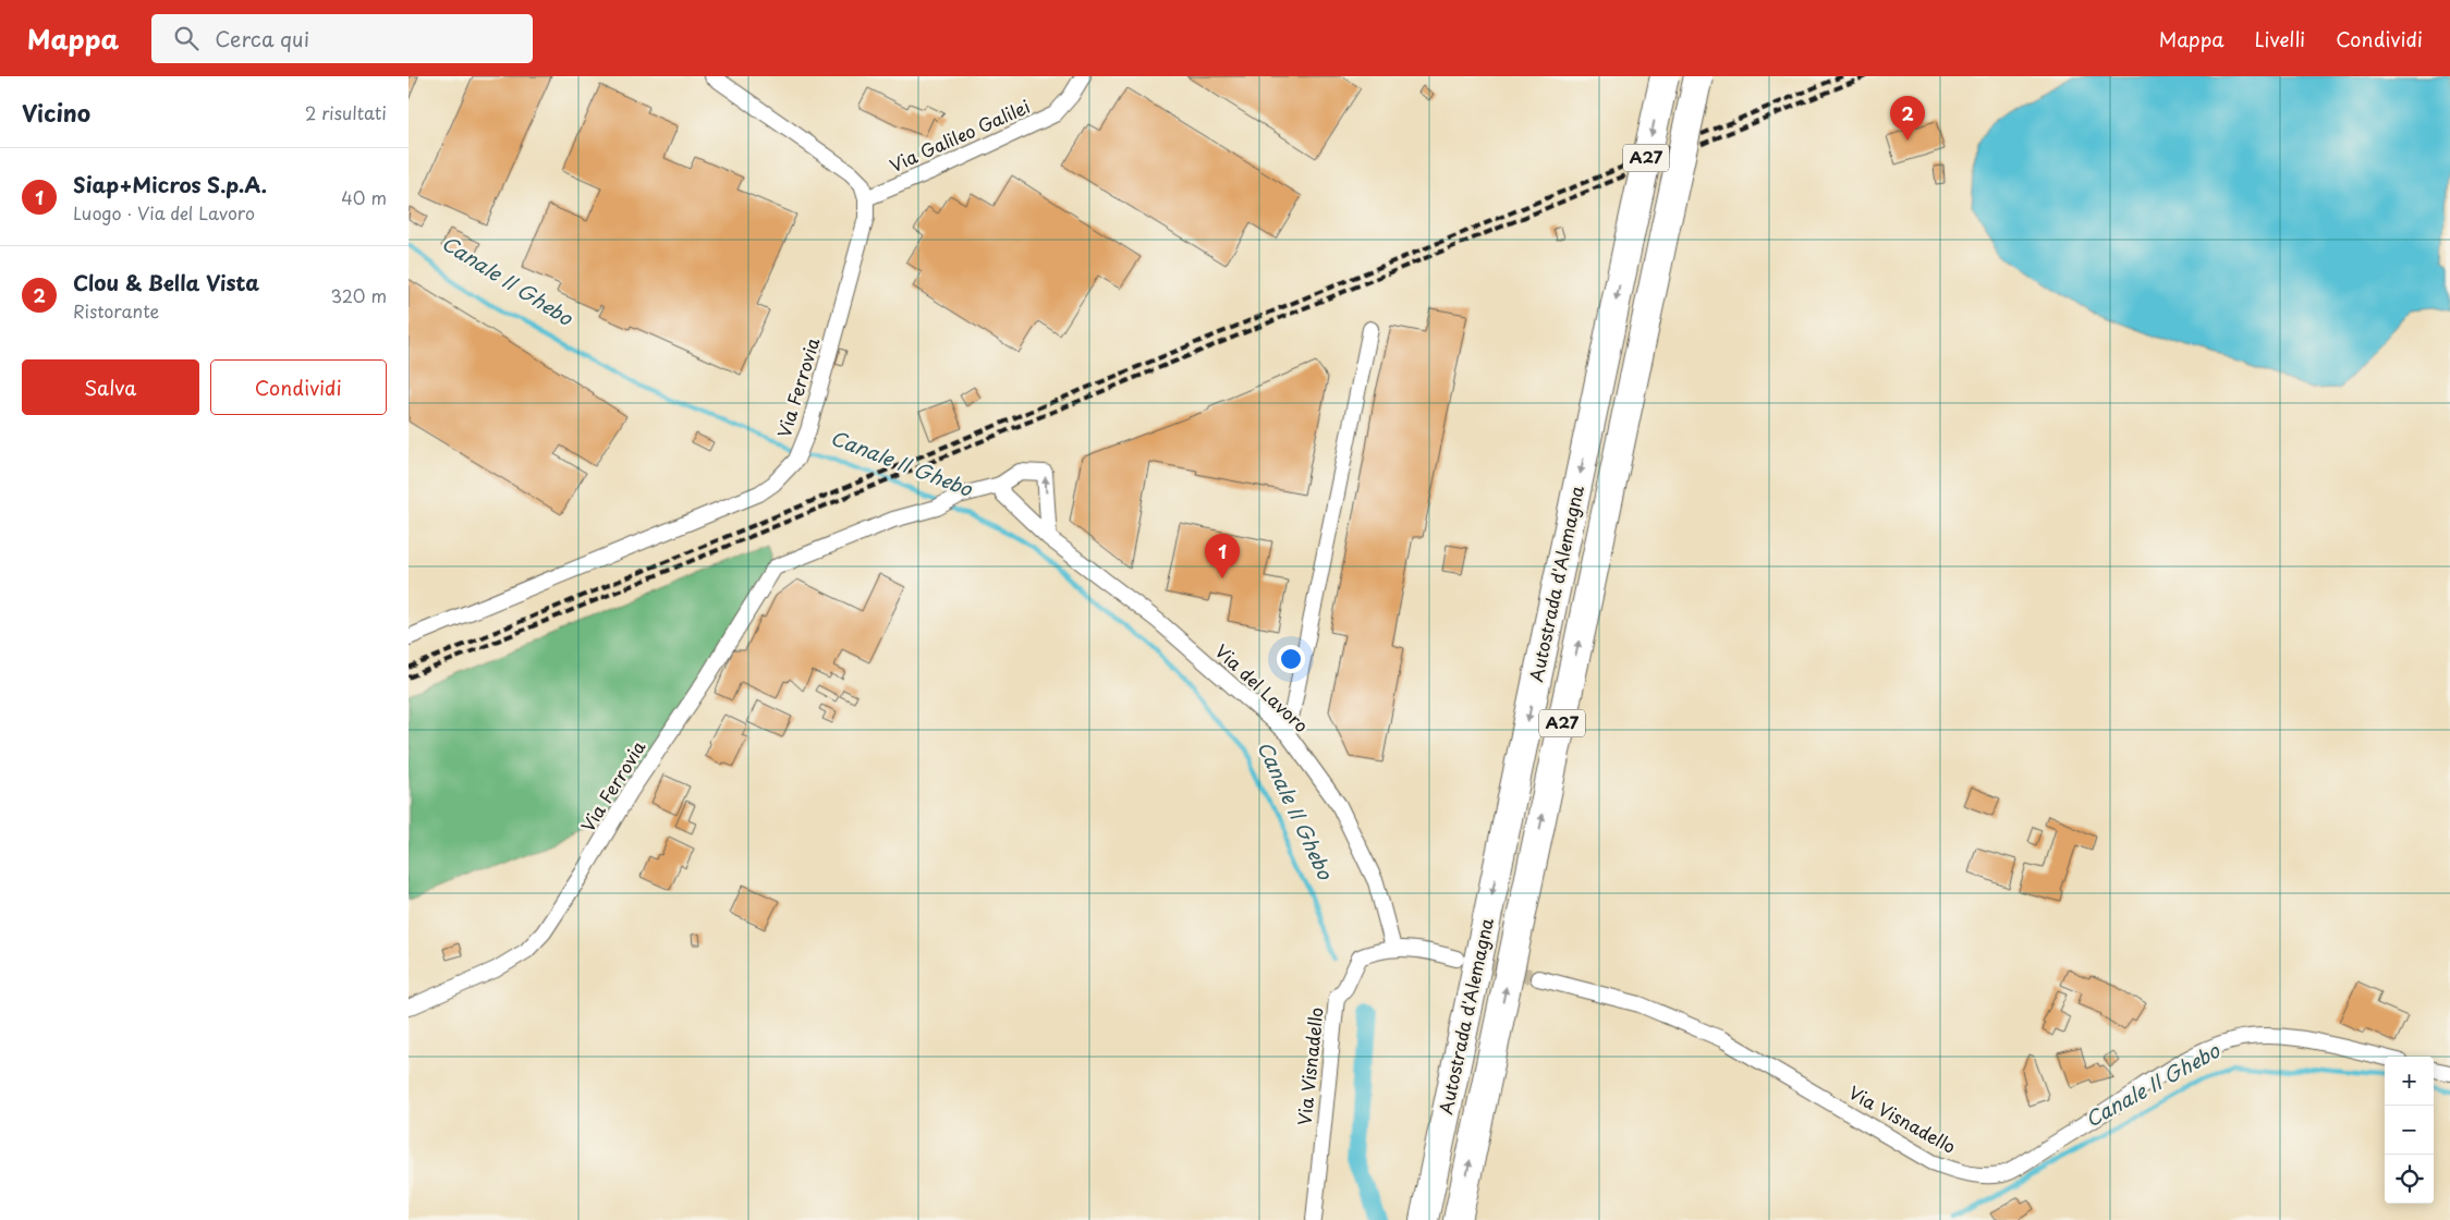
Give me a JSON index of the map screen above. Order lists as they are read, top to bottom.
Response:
{
  "streets": {
    "highway": ["A27", "Autostrada d'Alemagna"],
    "street": [
      "Via Galileo Galilei",
      "Via Ferrovia",
      "Via del Lavoro",
      "Via Visnadello"
    ]
  },
  "crossings": [
    ["Via Galileo Galilei", "Via Ferrovia"],
    ["Via Ferrovia", "Via del Lavoro"],
    ["Via del Lavoro", "Via Visnadello"]
  ],
  "water": ["Canale Il Ghebo"],
  "page": {
    "header": "Mappa",
    "search": "Cerca qui",
    "nav": ["Mappa", "Livelli", "Condividi"],
    "heading": ["Vicino", "2 risultati"],
    "pins": ["2", "1"],
    "list": [
      {
        "mark": "1",
        "name": "Siap+Micros S.p.A.",
        "note": "Luogo · Via del Lavoro",
        "value": "40 m"
      },
      {
        "mark": "2",
        "name": "Clou & Bella Vista",
        "note": "Ristorante",
        "value": "320 m"
      }
    ],
    "buttons": ["Salva", "Condividi"],
    "map_buttons": ["+", "−"]
  }
}
